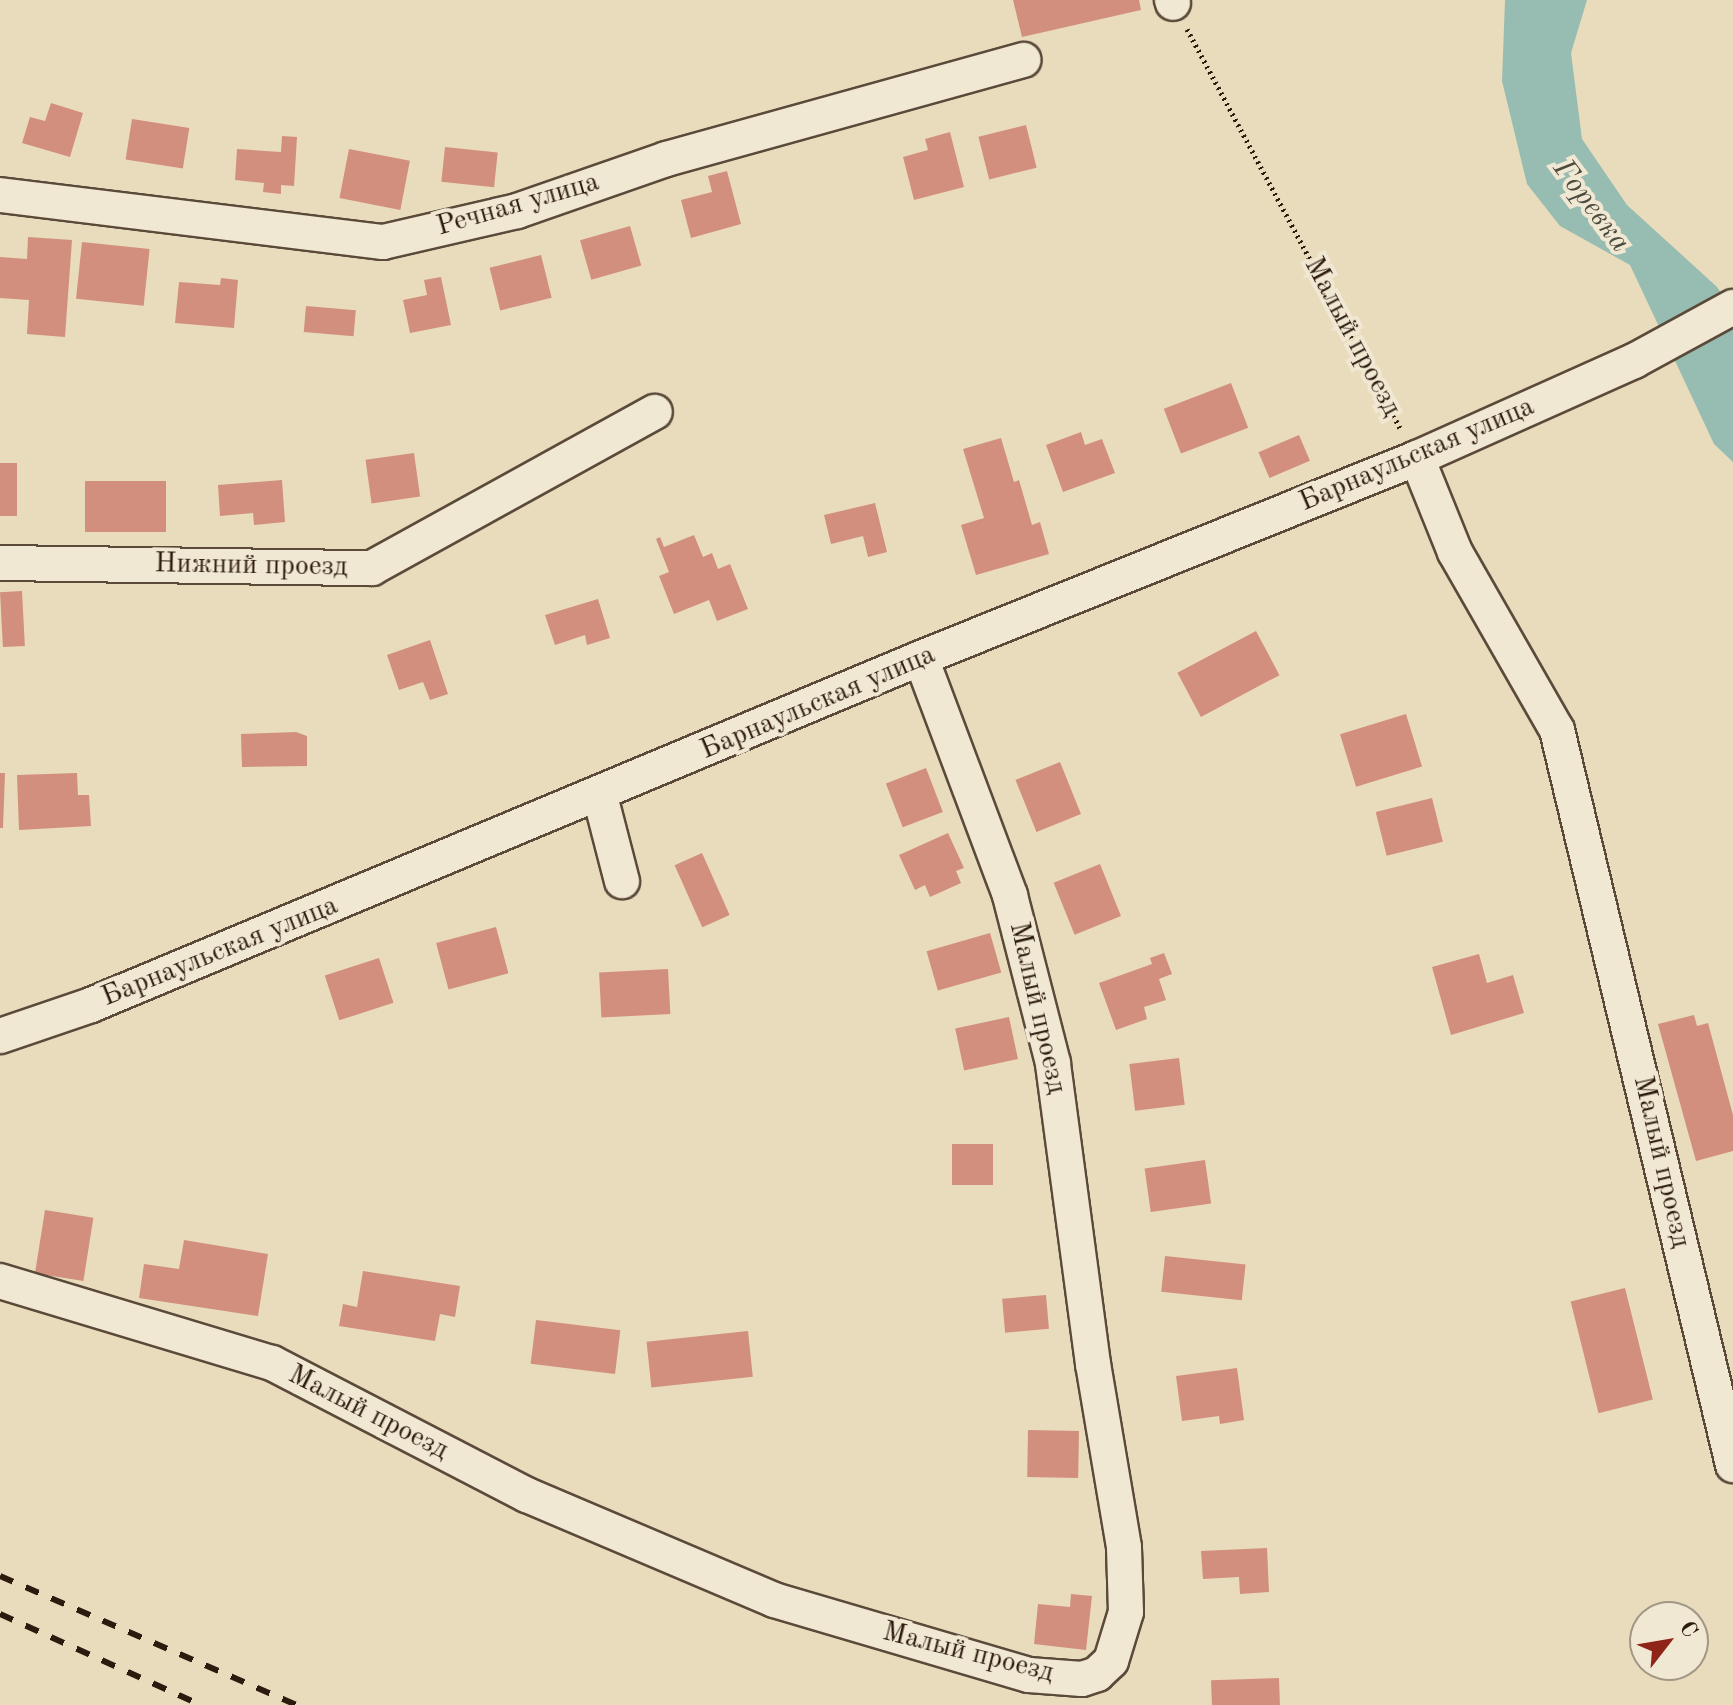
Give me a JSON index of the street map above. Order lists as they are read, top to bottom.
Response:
{
  "streets": {
    "street": [
      "Речная улица",
      "Малый проезд",
      "Барнаульская улица",
      "Нижний проезд"
    ]
  },
  "crossings": [
    ["Малый проезд", "Барнаульская улица"]
  ],
  "water": ["Горевка"],
  "north": "top right"
}
